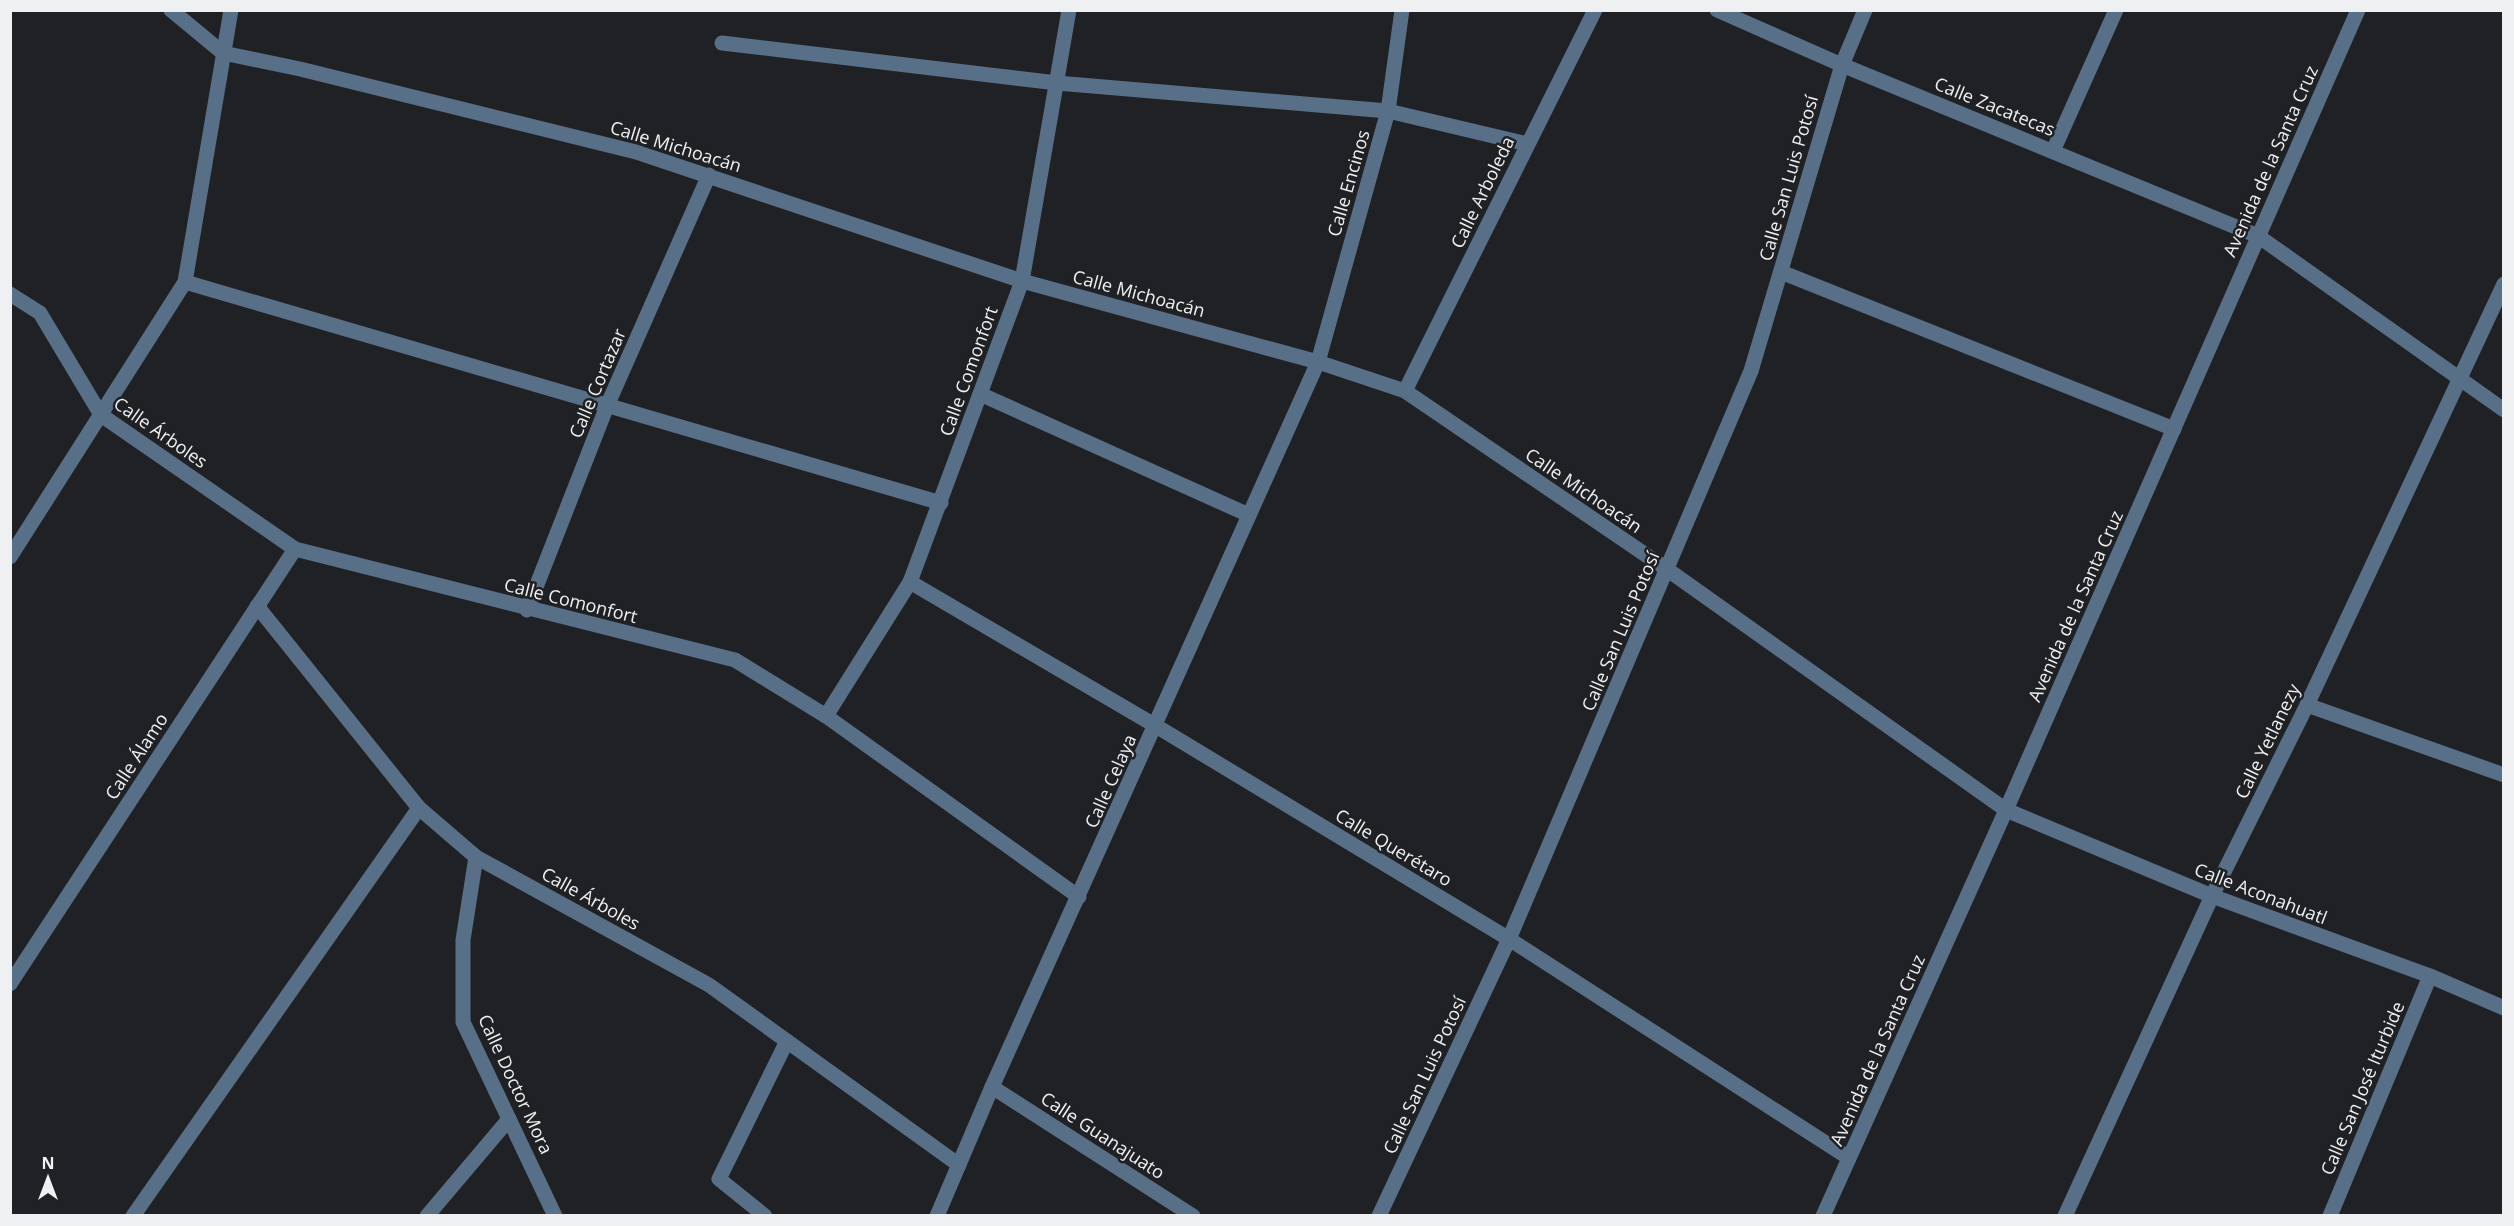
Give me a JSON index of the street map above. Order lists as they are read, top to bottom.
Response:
{
  "streets": {
    "street": [
      "Calle Zacatecas",
      "Calle Michoacán",
      "Avenida de la Santa Cruz",
      "Calle San Luis Potosí",
      "Calle Encinos",
      "Calle Arboleda",
      "Calle Comonfort",
      "Calle Cortazar",
      "Calle Árboles",
      "Calle Yetlanezy",
      "Calle Álamo",
      "Calle Celaya",
      "Calle Querétaro",
      "Calle Aconahuatl",
      "Calle Doctor Mora",
      "Calle San José Iturbide",
      "Calle Guanajuato"
    ]
  },
  "crossings": [
    ["Calle Zacatecas", "Avenida de la Santa Cruz"],
    ["Calle Zacatecas", "Calle San Luis Potosí"],
    ["Calle Zacatecas", "Calle Yetlanezy"],
    ["Calle Michoacán", "Avenida de la Santa Cruz"],
    ["Calle Michoacán", "Calle San Luis Potosí"],
    ["Calle Michoacán", "Calle Encinos"],
    ["Calle Michoacán", "Calle Arboleda"],
    ["Calle Michoacán", "Calle Comonfort"],
    ["Calle Michoacán", "Calle Cortazar"],
    ["Calle Michoacán", "Calle Celaya"],
    ["Calle Michoacán", "Calle Aconahuatl"],
    ["Avenida de la Santa Cruz", "Calle Querétaro"],
    ["Avenida de la Santa Cruz", "Calle Aconahuatl"],
    ["Calle San Luis Potosí", "Calle Querétaro"],
    ["Calle Encinos", "Calle Celaya"],
    ["Calle Comonfort", "Calle Cortazar"],
    ["Calle Comonfort", "Calle Árboles"],
    ["Calle Comonfort", "Calle Álamo"],
    ["Calle Comonfort", "Calle Celaya"],
    ["Calle Comonfort", "Calle Querétaro"],
    ["Calle Árboles", "Calle Álamo"],
    ["Calle Árboles", "Calle Celaya"],
    ["Calle Árboles", "Calle Doctor Mora"],
    ["Calle Yetlanezy", "Calle Aconahuatl"],
    ["Calle Celaya", "Calle Querétaro"],
    ["Calle Celaya", "Calle Guanajuato"],
    ["Calle Aconahuatl", "Calle San José Iturbide"]
  ],
  "north": "top"
}
